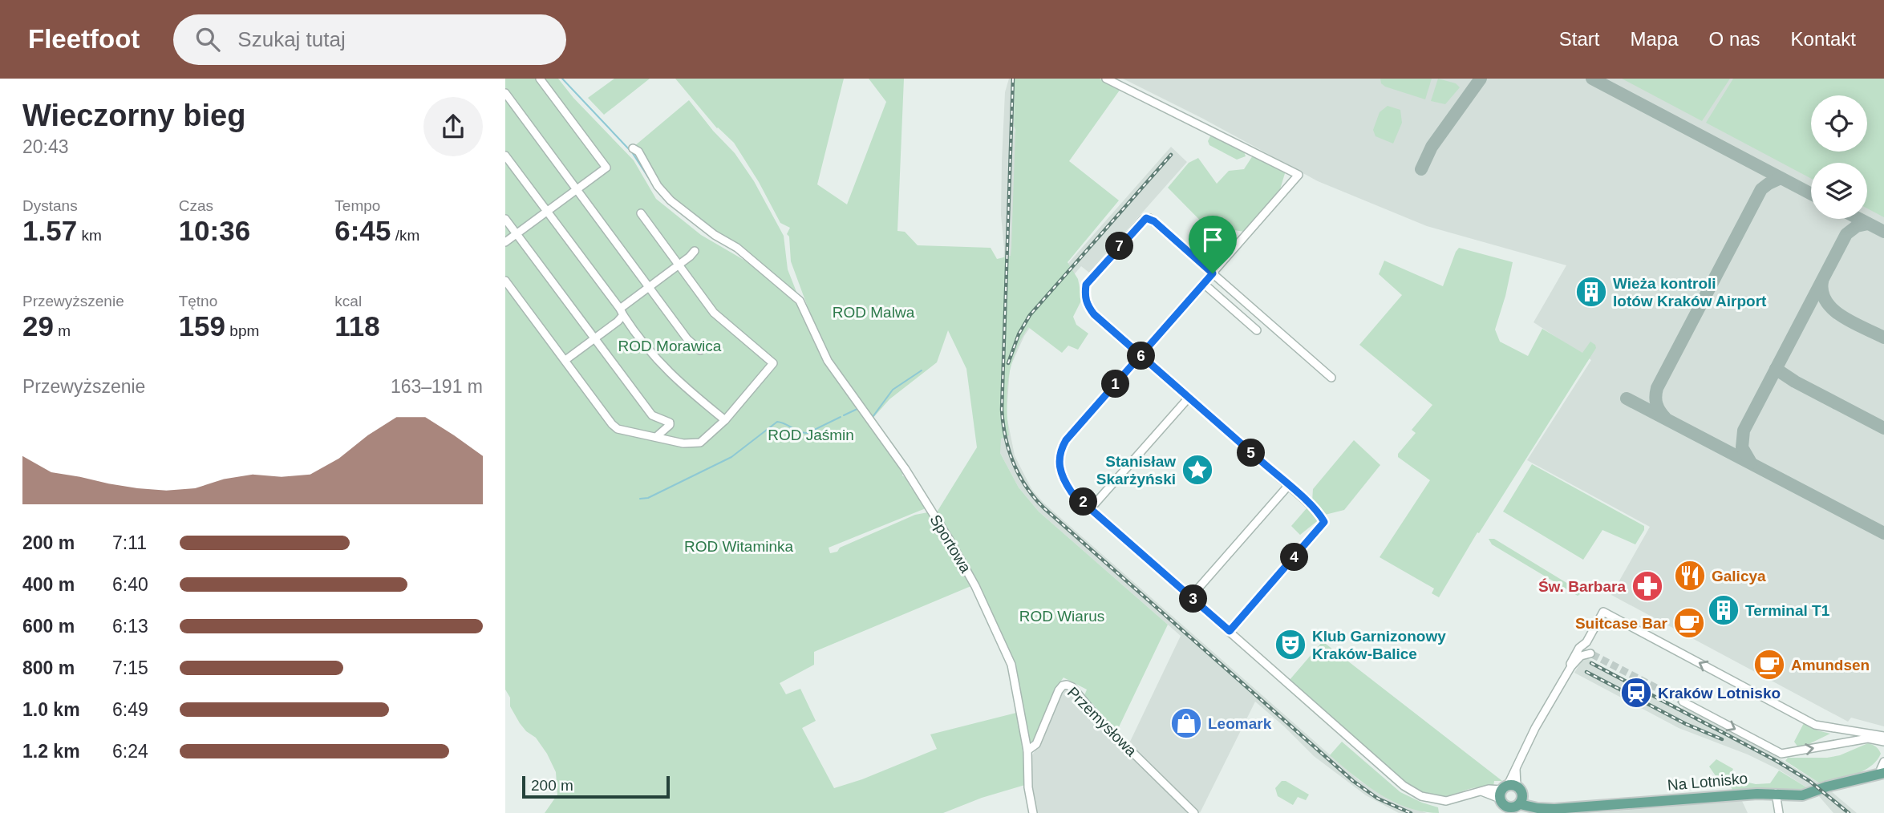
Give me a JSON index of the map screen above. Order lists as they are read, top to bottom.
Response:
{
  "streets": {
    "main road": ["Na Lotnisko"],
    "street": ["Sportowa", "Przemysłowa"]
  },
  "crossings": [
    ["Sportowa", "Przemysłowa"]
  ],
  "parks": [
    "ROD Malwa",
    "ROD Morawica",
    "ROD Jaśmin",
    "ROD Witaminka",
    "ROD Wiarus"
  ],
  "places": {
    "building": ["Wieża kontroli lotów Kraków Airport", "Terminal T1"],
    "place": ["Stanisław Skarżyński"],
    "restaurant": ["Galicya"],
    "pharmacy": ["Św. Barbara"],
    "cafe": ["Suitcase Bar", "Amundsen"],
    "theatre": ["Klub Garnizonowy Kraków-Balice"],
    "station": ["Kraków Lotnisko"],
    "shop": ["Leomark"]
  },
  "scale_bar": "200 m",
  "page": {
    "header": "Fleetfoot",
    "search": "Szukaj tutaj",
    "nav": [
      "Start",
      "Mapa",
      "O nas",
      "Kontakt"
    ],
    "heading": ["Wieczorny bieg", "20:43"],
    "stats": [
      ["Dystans", "1.57 km"],
      ["Czas", "10:36"],
      ["Tempo", "6:45 /km"],
      ["Przewyższenie", "29 m"],
      ["Tętno", "159 bpm"],
      ["kcal", "118"]
    ],
    "pins": [
      "7",
      "6",
      "1",
      "5",
      "2",
      "4",
      "3"
    ],
    "chart": ["Przewyższenie", "163–191 m"],
    "list": [
      {
        "name": "200 m",
        "note": "7:11"
      },
      {
        "name": "400 m",
        "note": "6:40"
      },
      {
        "name": "600 m",
        "note": "6:13"
      },
      {
        "name": "800 m",
        "note": "7:15"
      },
      {
        "name": "1.0 km",
        "note": "6:49"
      },
      {
        "name": "1.2 km",
        "note": "6:24"
      }
    ],
    "scale": "200 m"
  }
}
